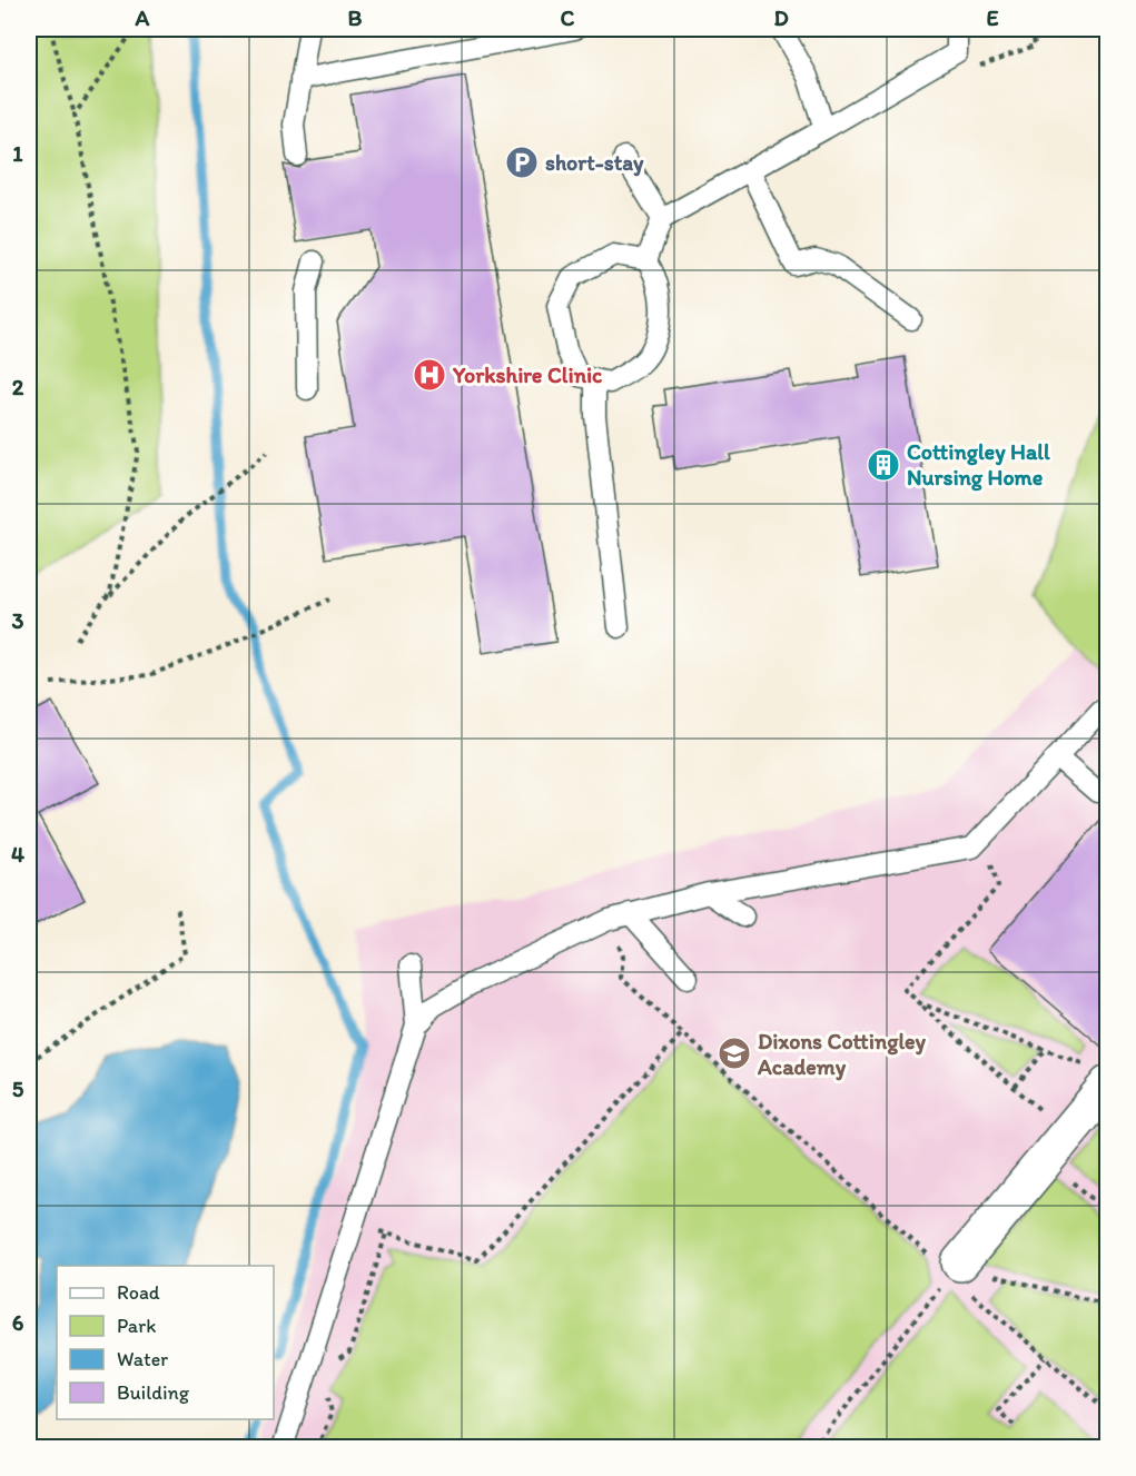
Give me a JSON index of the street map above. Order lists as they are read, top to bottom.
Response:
{
  "places": {
    "parking": ["short-stay"],
    "hospital": ["Yorkshire Clinic"],
    "building": ["Cottingley Hall Nursing Home"],
    "school or university": ["Dixons Cottingley Academy"]
  },
  "legend": [
    "Road",
    "Park",
    "Water",
    "Building"
  ],
  "grid": {
    "columns": [
      "A",
      "B",
      "C",
      "D",
      "E"
    ],
    "rows": [
      "1",
      "2",
      "3",
      "4",
      "5",
      "6"
    ]
  }
}
